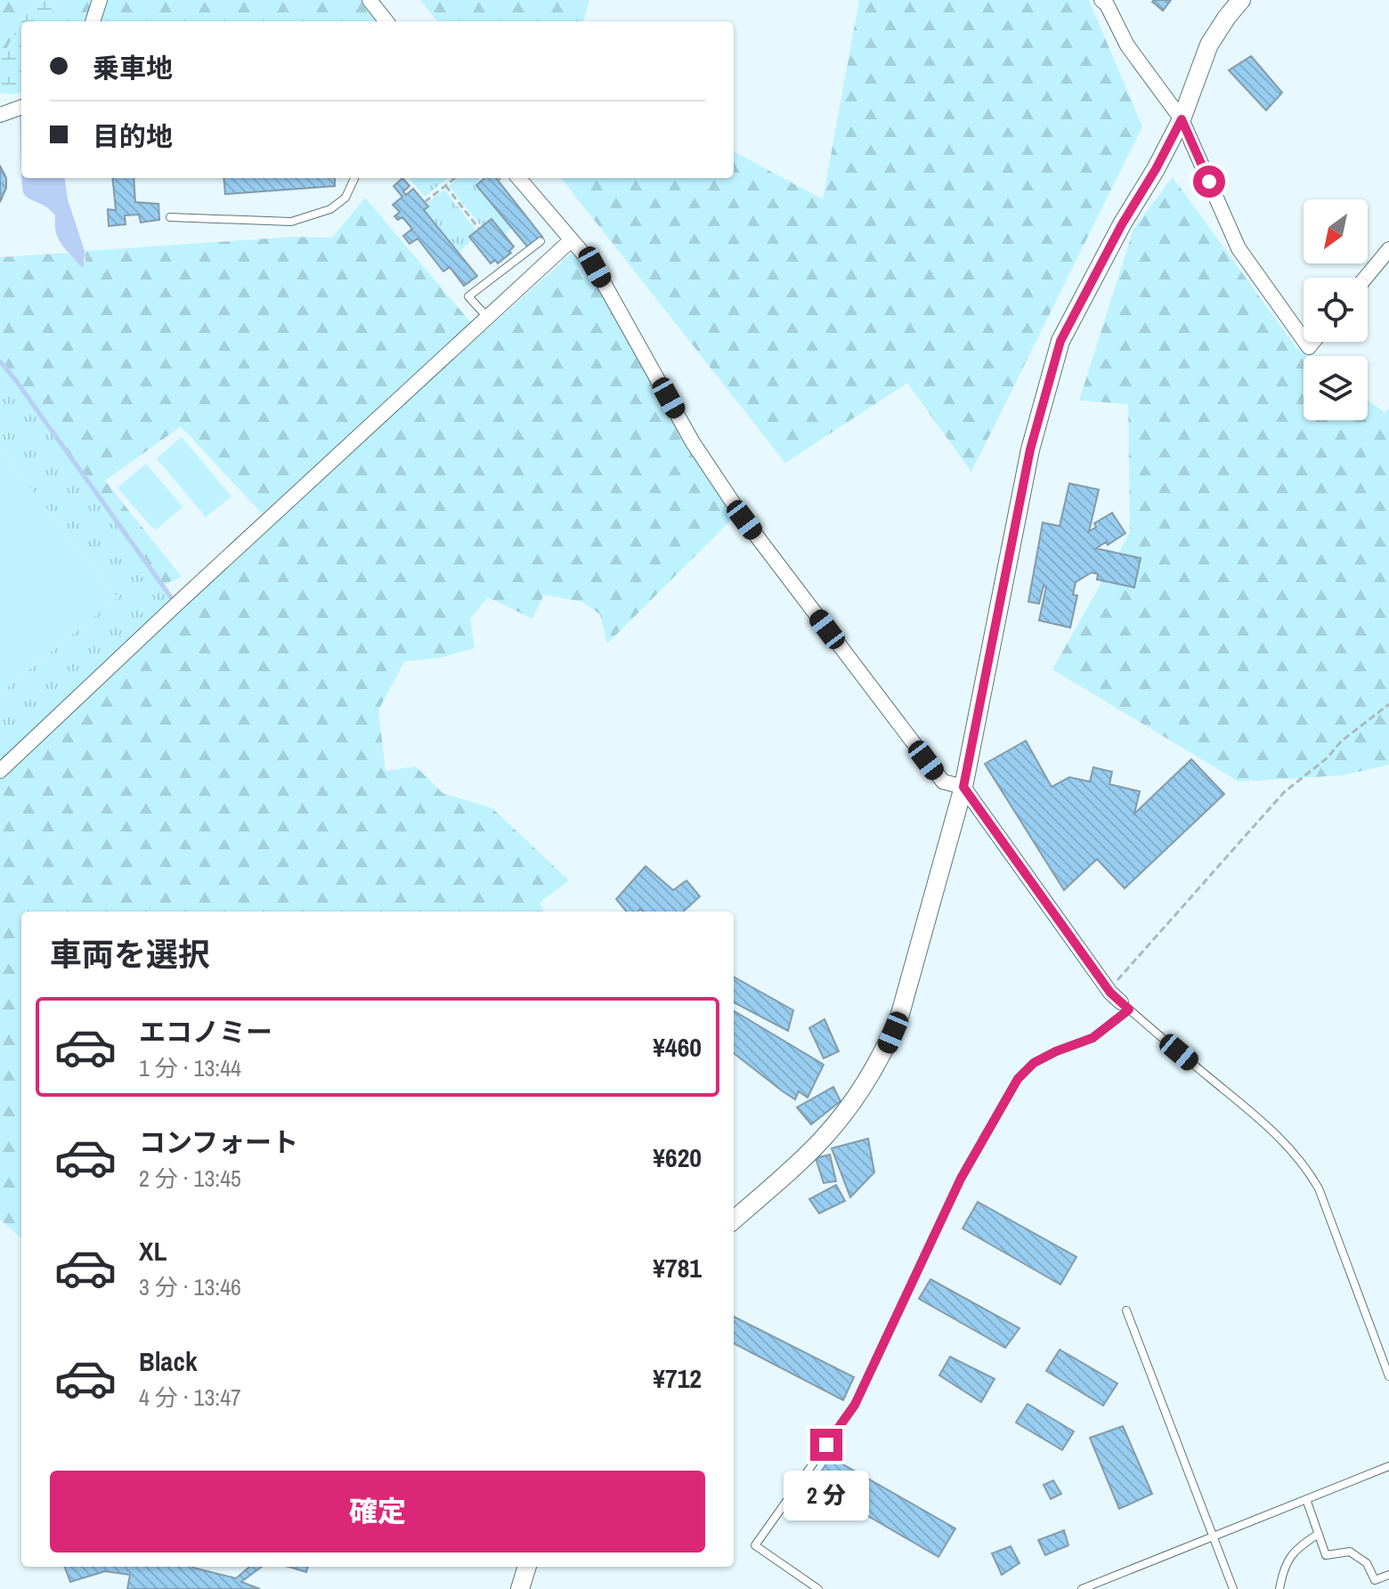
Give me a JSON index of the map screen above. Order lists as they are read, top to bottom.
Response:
{
  "north": "bottom left",
  "page": {
    "banner": ["乗車地", "目的地"],
    "heading": "車両を選択",
    "list": [
      {
        "name": "エコノミー",
        "note": "1 分 · 13:44",
        "value": "¥460"
      },
      {
        "name": "コンフォート",
        "note": "2 分 · 13:45",
        "value": "¥620"
      },
      {
        "name": "XL",
        "note": "3 分 · 13:46",
        "value": "¥781"
      },
      {
        "name": "Black",
        "note": "4 分 · 13:47",
        "value": "¥712"
      }
    ],
    "buttons": "確定",
    "bubble": "2 分"
  }
}
